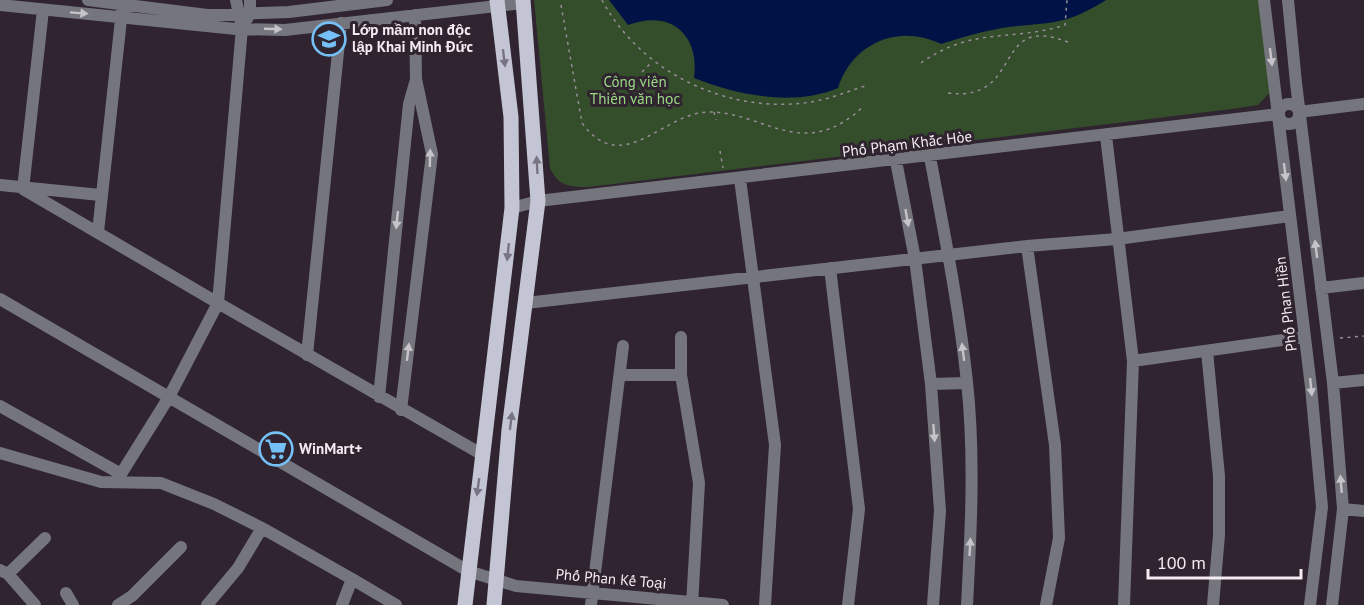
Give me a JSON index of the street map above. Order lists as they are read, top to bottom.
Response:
{
  "streets": {
    "street": ["Phố Phạm Khắc Hòe", "Phố Phan Hiền", "Phố Phan Kế Toại"]
  },
  "crossings": [
    ["Phố Phạm Khắc Hòe", "Phố Phan Hiền"]
  ],
  "parks": ["Công viên Thiên văn học"],
  "places": {
    "school or university": ["Lớp mầm non độc lập Khai Minh Đức"],
    "supermarket": ["WinMart+"]
  },
  "scale_bar": "100 m"
}
